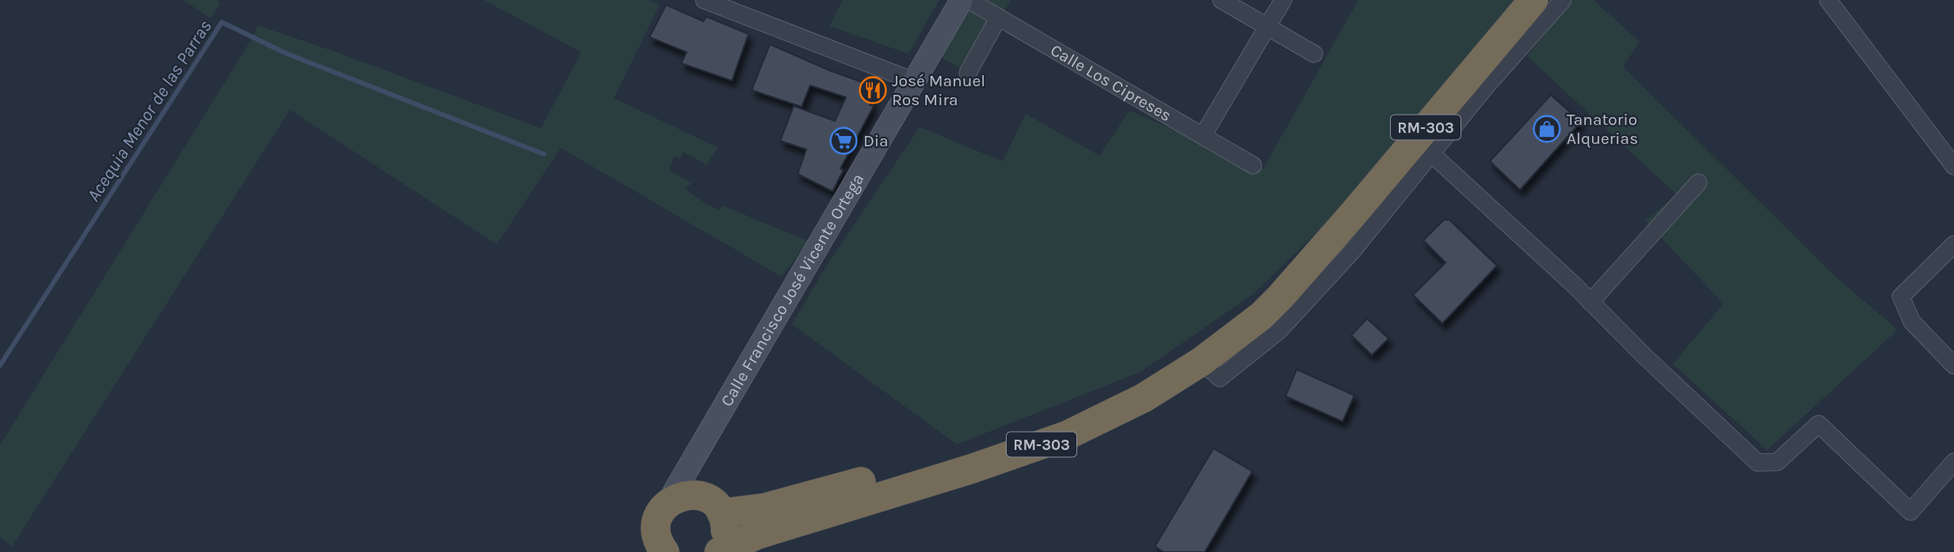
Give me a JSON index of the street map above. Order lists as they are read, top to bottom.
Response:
{
  "streets": {
    "highway": ["RM-303"],
    "street": ["Calle Los Cipreses", "Calle Francisco José Vicente Ortega"]
  },
  "water": ["Acequia Menor de las Parras"],
  "places": {
    "restaurant": ["José Manuel Ros Mira"],
    "shop": ["Tanatorio Alquerias"],
    "supermarket": ["Dia"]
  }
}
